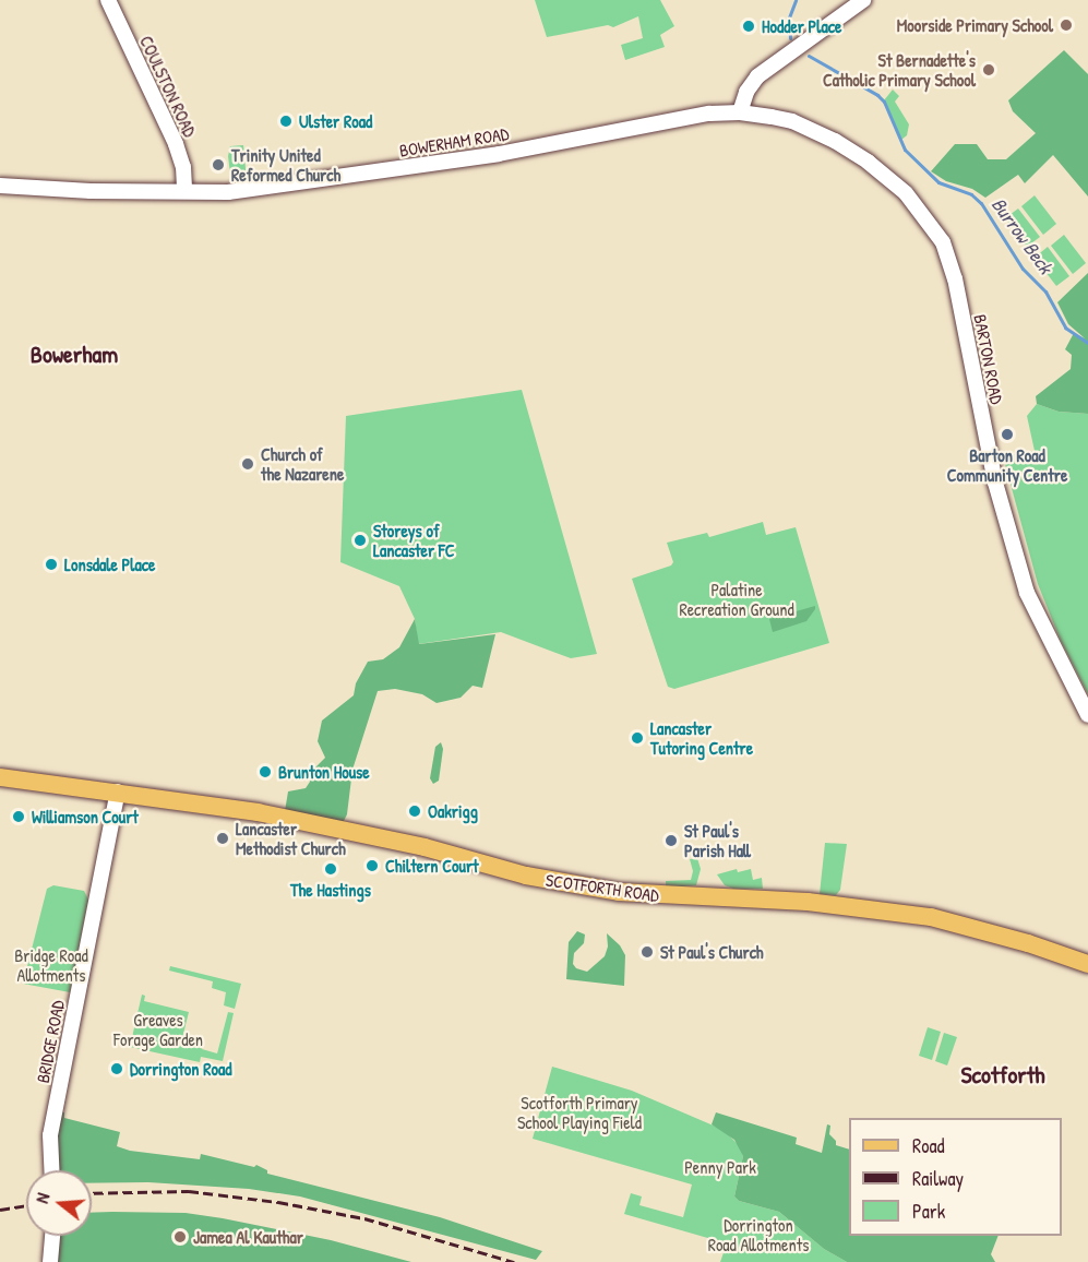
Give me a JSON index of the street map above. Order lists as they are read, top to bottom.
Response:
{
  "streets": {
    "main road": ["SCOTFORTH ROAD"],
    "street": [
      "COULSTON ROAD",
      "BOWERHAM ROAD",
      "BARTON ROAD",
      "BRIDGE ROAD"
    ]
  },
  "crossings": [
    ["COULSTON ROAD", "BOWERHAM ROAD"],
    ["BOWERHAM ROAD", "BARTON ROAD"],
    ["SCOTFORTH ROAD", "BRIDGE ROAD"]
  ],
  "districts": ["Bowerham", "Scotforth"],
  "water": ["Burrow Beck"],
  "parks": [
    "Palatine Recreation Ground",
    "Bridge Road Allotments",
    "Greaves Forage Garden",
    "Scotforth Primary School Playing Field",
    "Penny Park",
    "Dorrington Road Allotments"
  ],
  "places": [
    "Moorside Primary School",
    "Hodder Place",
    "St Bernadette's Catholic Primary School",
    "Ulster Road",
    "Trinity United Reformed Church",
    "Barton Road Community Centre",
    "Church of the Nazarene",
    "Storeys of Lancaster FC",
    "Lonsdale Place",
    "Lancaster Tutoring Centre",
    "Brunton House",
    "Oakrigg",
    "Williamson Court",
    "Lancaster Methodist Church",
    "St Paul's Parish Hall",
    "Chiltern Court",
    "The Hastings",
    "St Paul's Church",
    "Dorrington Road",
    "Jamea Al Kauthar"
  ],
  "legend": ["Road", "Railway", "Park"],
  "north": "left"
}
